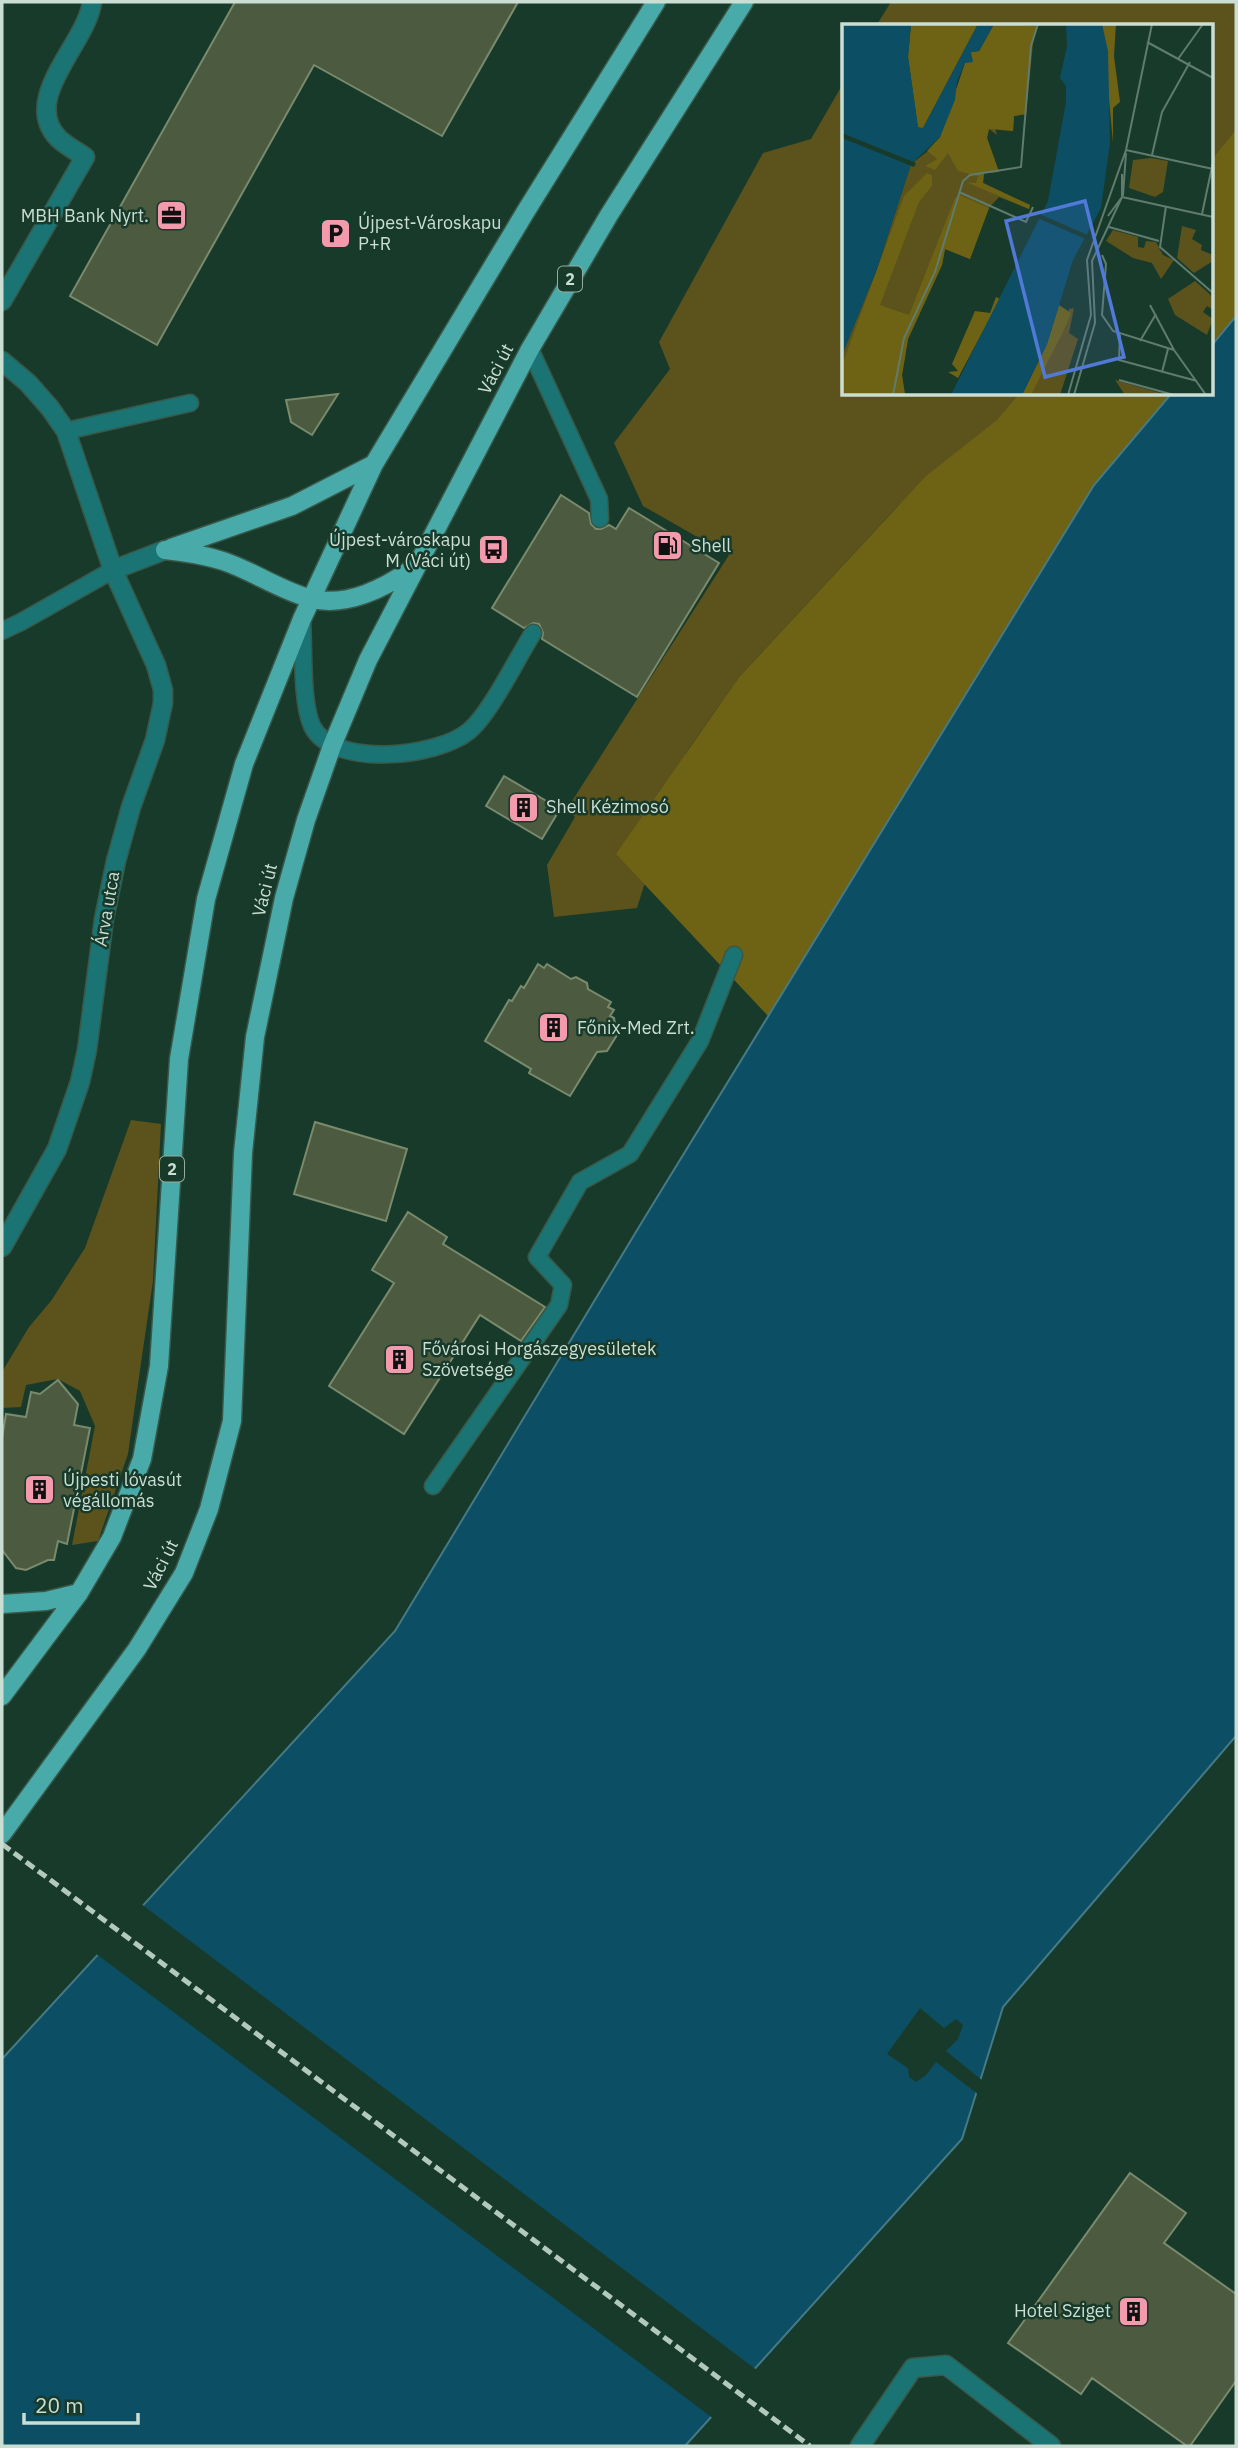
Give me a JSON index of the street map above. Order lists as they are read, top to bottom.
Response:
{
  "streets": {
    "main road": ["2", "Váci út"],
    "street": ["Árva utca"]
  },
  "places": {
    "office": ["MBH Bank Nyrt."],
    "parking": ["Újpest-Városkapu P+R"],
    "fuel station": ["Shell"],
    "bus stop": ["Újpest-városkapu M (Váci út)"],
    "building": [
      "Shell Kézimosó",
      "Főnix-Med Zrt.",
      "Fővárosi Horgászegyesületek Szövetsége",
      "Újpesti lóvasút végállomás",
      "Hotel Sziget"
    ]
  },
  "scale_bar": "20 m"
}
